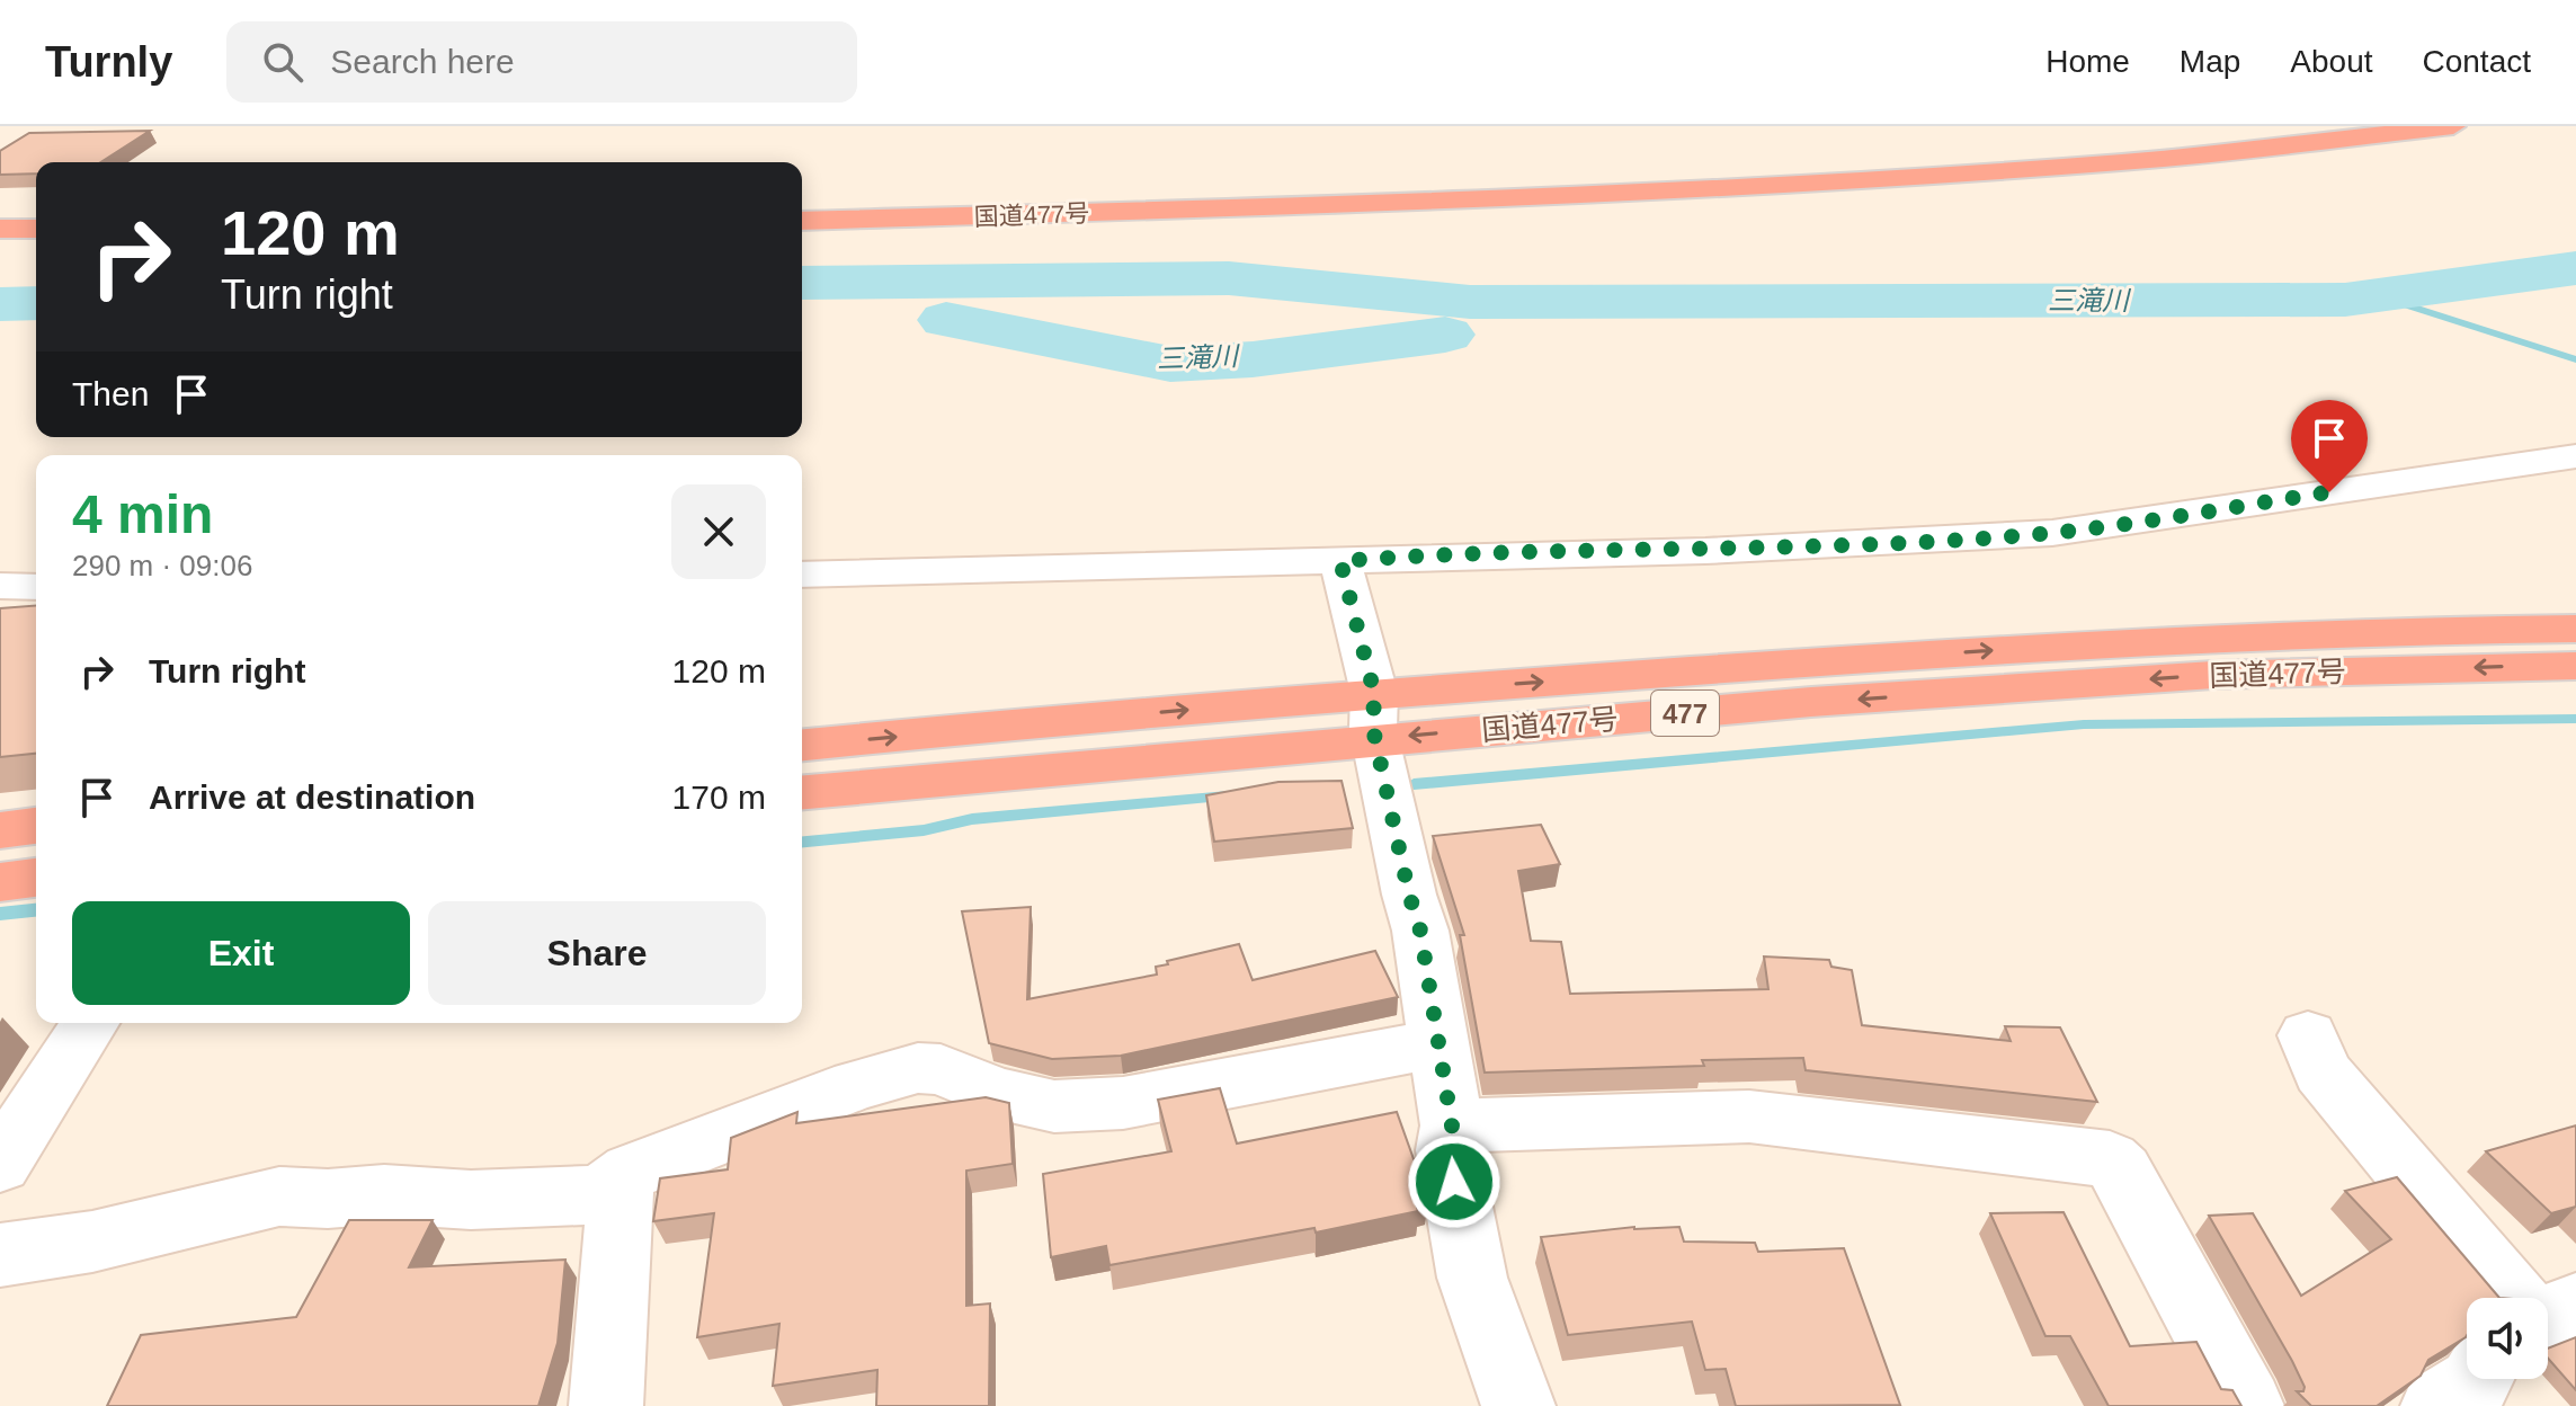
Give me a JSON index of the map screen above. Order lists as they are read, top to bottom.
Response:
{
  "streets": {
    "highway": ["国道477号", "477"]
  },
  "water": ["三滝川"],
  "page": {
    "header": "Turnly",
    "search": "Search here",
    "nav": [
      "Home",
      "Map",
      "About",
      "Contact"
    ],
    "turn": ["120 m", "Turn right"],
    "then": "Then",
    "heading": ["4 min", "290 m · 09:06"],
    "list": [
      {
        "name": "Turn right",
        "value": "120 m"
      },
      {
        "name": "Arrive at destination",
        "value": "170 m"
      }
    ],
    "buttons": ["Exit", "Share"]
  }
}
